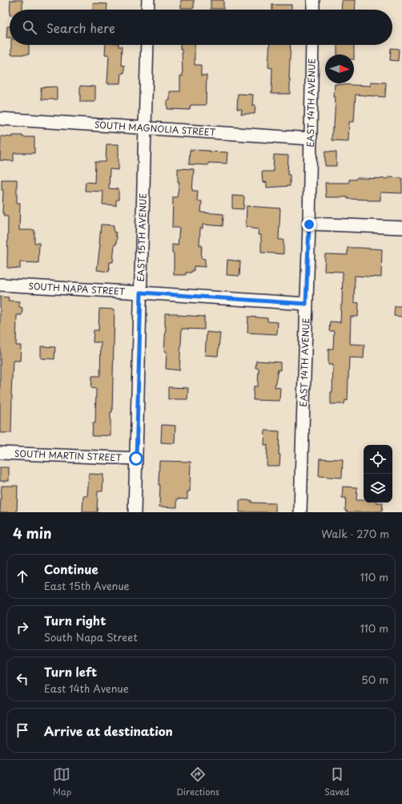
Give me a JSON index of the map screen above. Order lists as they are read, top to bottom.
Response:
{
  "streets": {
    "street": [
      "EAST 14TH AVENUE",
      "SOUTH MAGNOLIA STREET",
      "EAST 15TH AVENUE",
      "SOUTH NAPA STREET",
      "SOUTH MARTIN STREET"
    ]
  },
  "crossings": [
    ["EAST 14TH AVENUE", "SOUTH MAGNOLIA STREET"],
    ["EAST 14TH AVENUE", "SOUTH NAPA STREET"],
    ["SOUTH MAGNOLIA STREET", "EAST 15TH AVENUE"],
    ["EAST 15TH AVENUE", "SOUTH NAPA STREET"],
    ["EAST 15TH AVENUE", "SOUTH MARTIN STREET"]
  ],
  "north": "right",
  "page": {
    "search": "Search here",
    "heading": ["4 min", "Walk · 270 m"],
    "list": [
      ["Continue", "East 15th Avenue", "110 m"],
      ["Turn right", "South Napa Street", "110 m"],
      ["Turn left", "East 14th Avenue", "50 m"],
      "Arrive at destination"
    ],
    "nav": ["Map", "Directions", "Saved"]
  }
}
